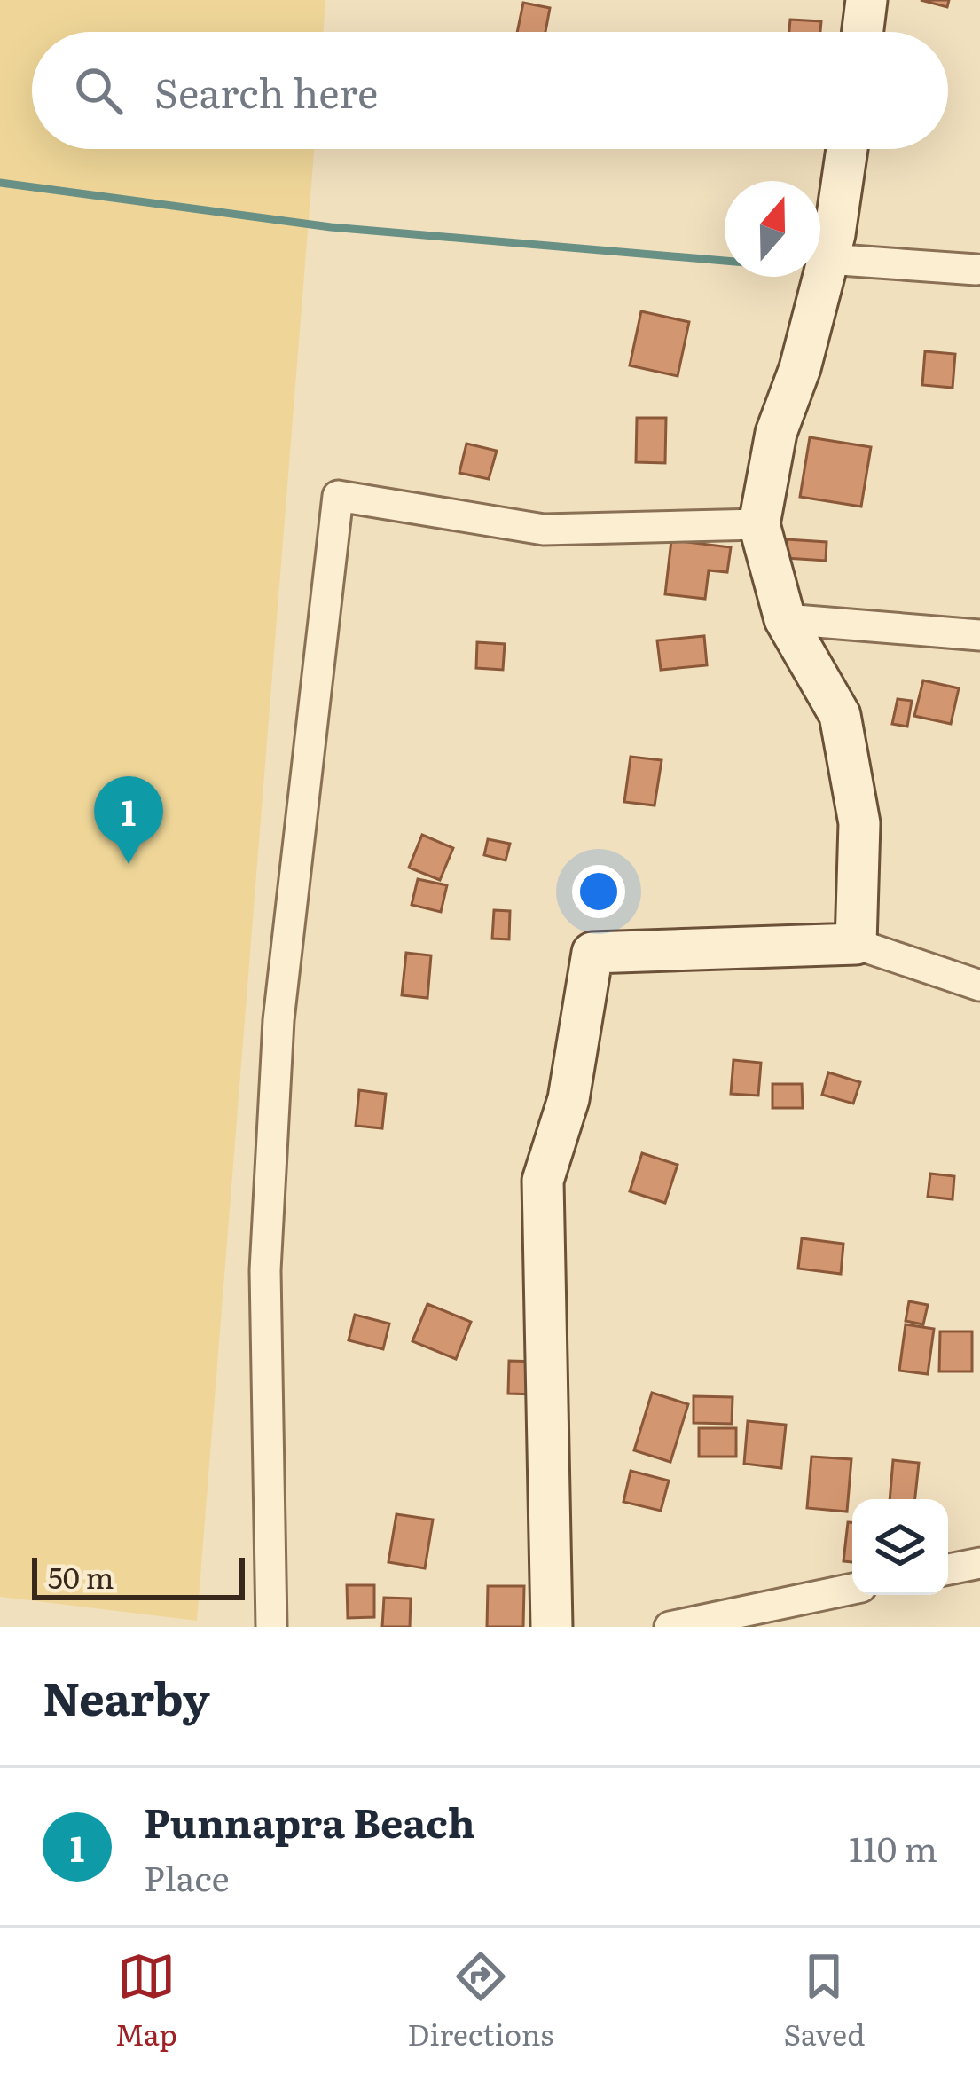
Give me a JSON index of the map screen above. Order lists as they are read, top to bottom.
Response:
{
  "scale_bar": "50 m",
  "north": "top",
  "page": {
    "search": "Search here",
    "pins": "1",
    "scale": "50 m",
    "heading": "Nearby",
    "list": [
      {
        "mark": "1",
        "name": "Punnapra Beach",
        "note": "Place",
        "value": "110 m"
      }
    ],
    "nav": ["Map", "Directions", "Saved"]
  }
}
